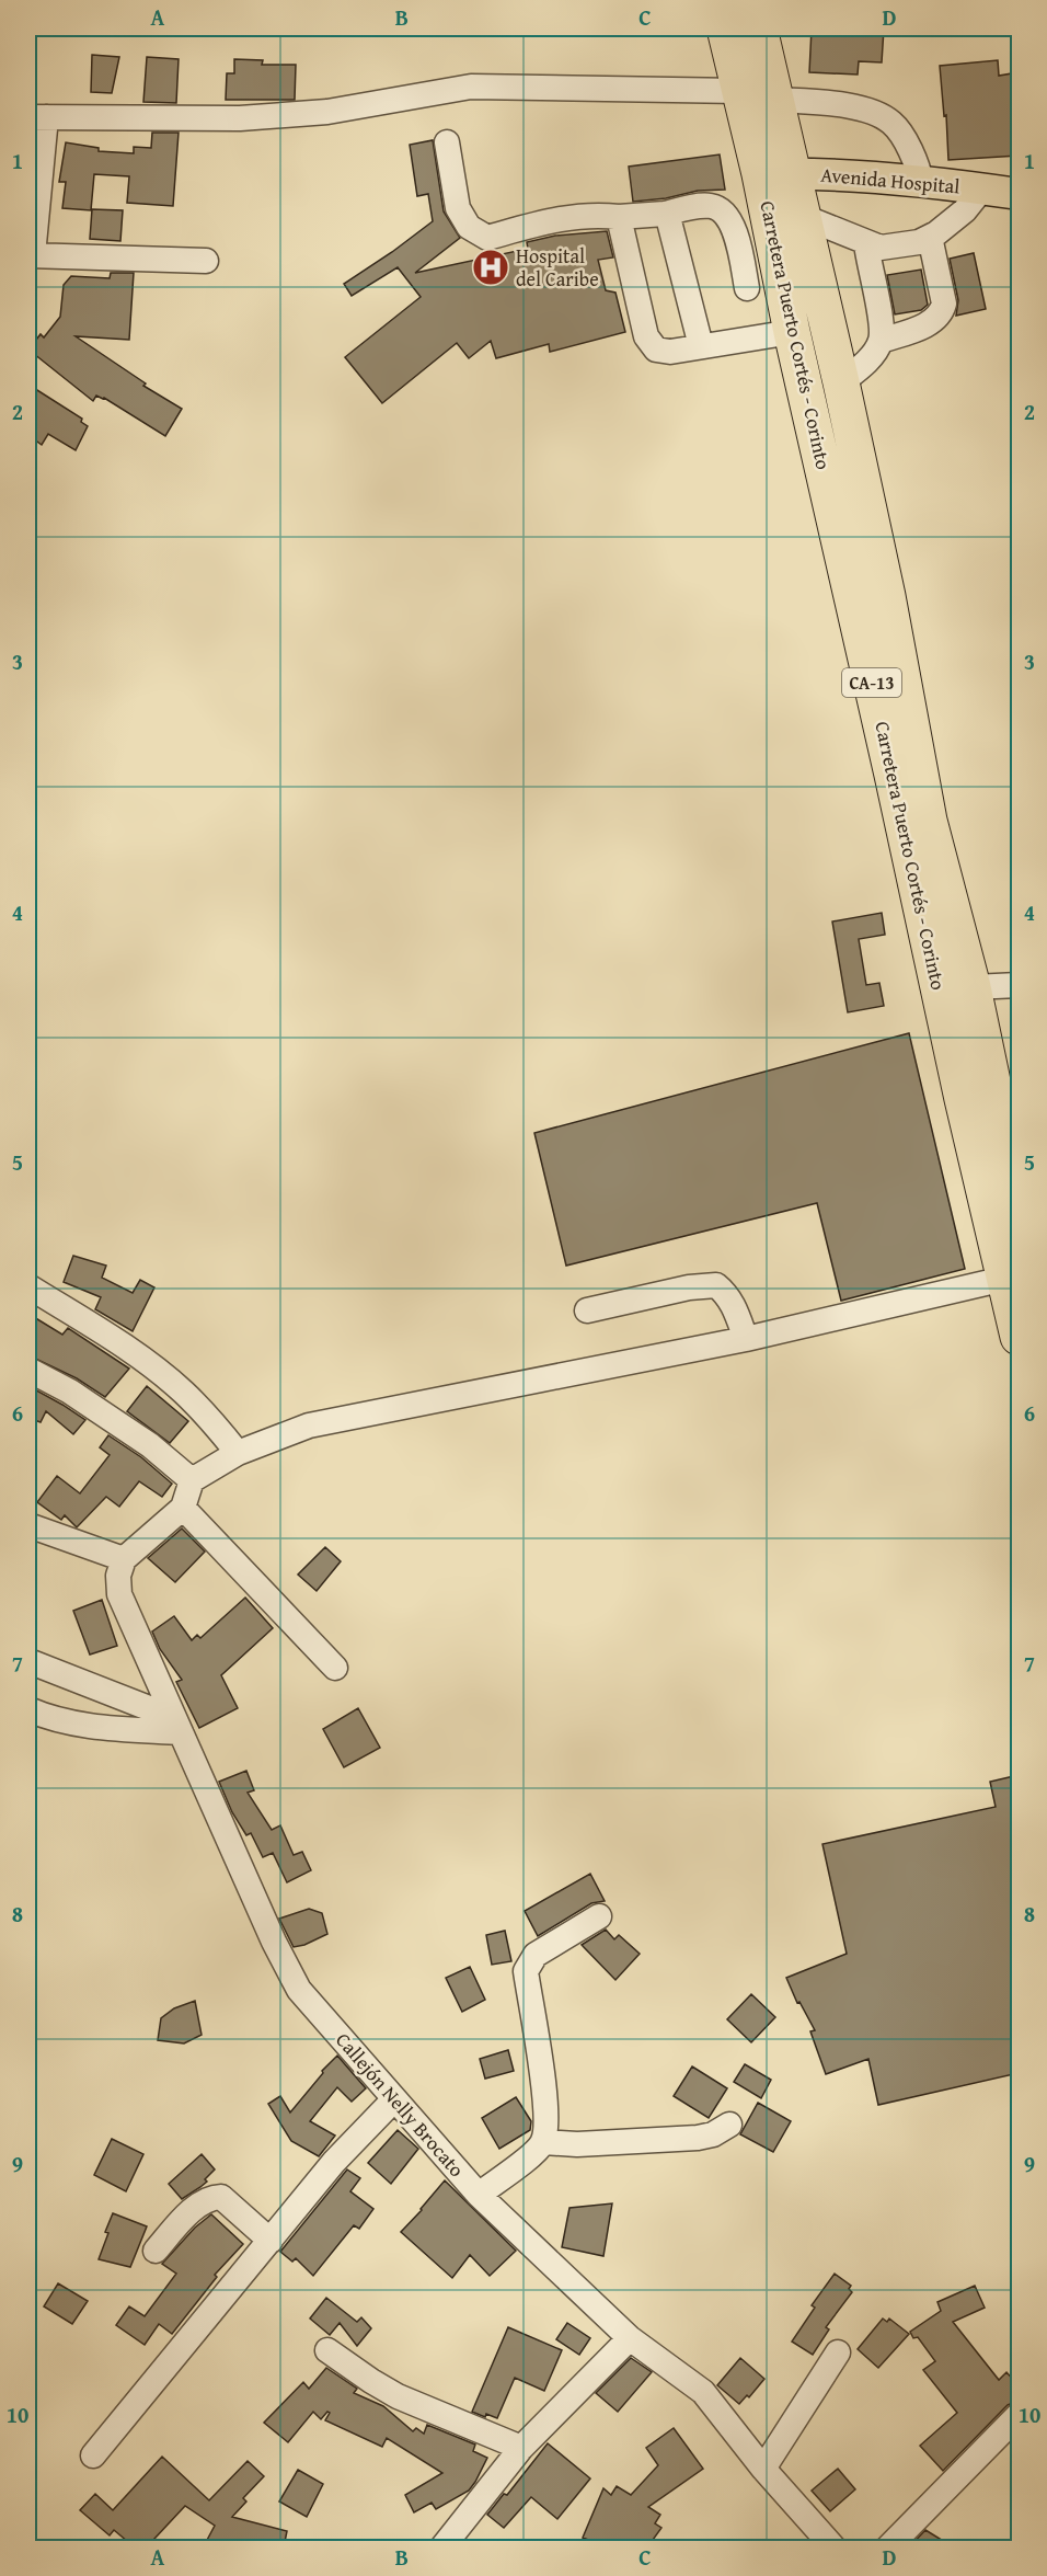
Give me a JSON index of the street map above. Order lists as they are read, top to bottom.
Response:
{
  "streets": {
    "highway": ["Carretera Puerto Cortés - Corinto", "CA-13"],
    "main road": ["Avenida Hospital"],
    "street": ["Callejón Nelly Brocato"]
  },
  "crossings": [
    ["Avenida Hospital", "Carretera Puerto Cortés - Corinto"]
  ],
  "places": {
    "hospital": ["Hospital del Caribe"]
  },
  "grid": {
    "columns": [
      "A",
      "B",
      "C",
      "D"
    ],
    "rows": [
      "1",
      "2",
      "3",
      "4",
      "5",
      "6",
      "7",
      "8",
      "9",
      "10"
    ]
  }
}
